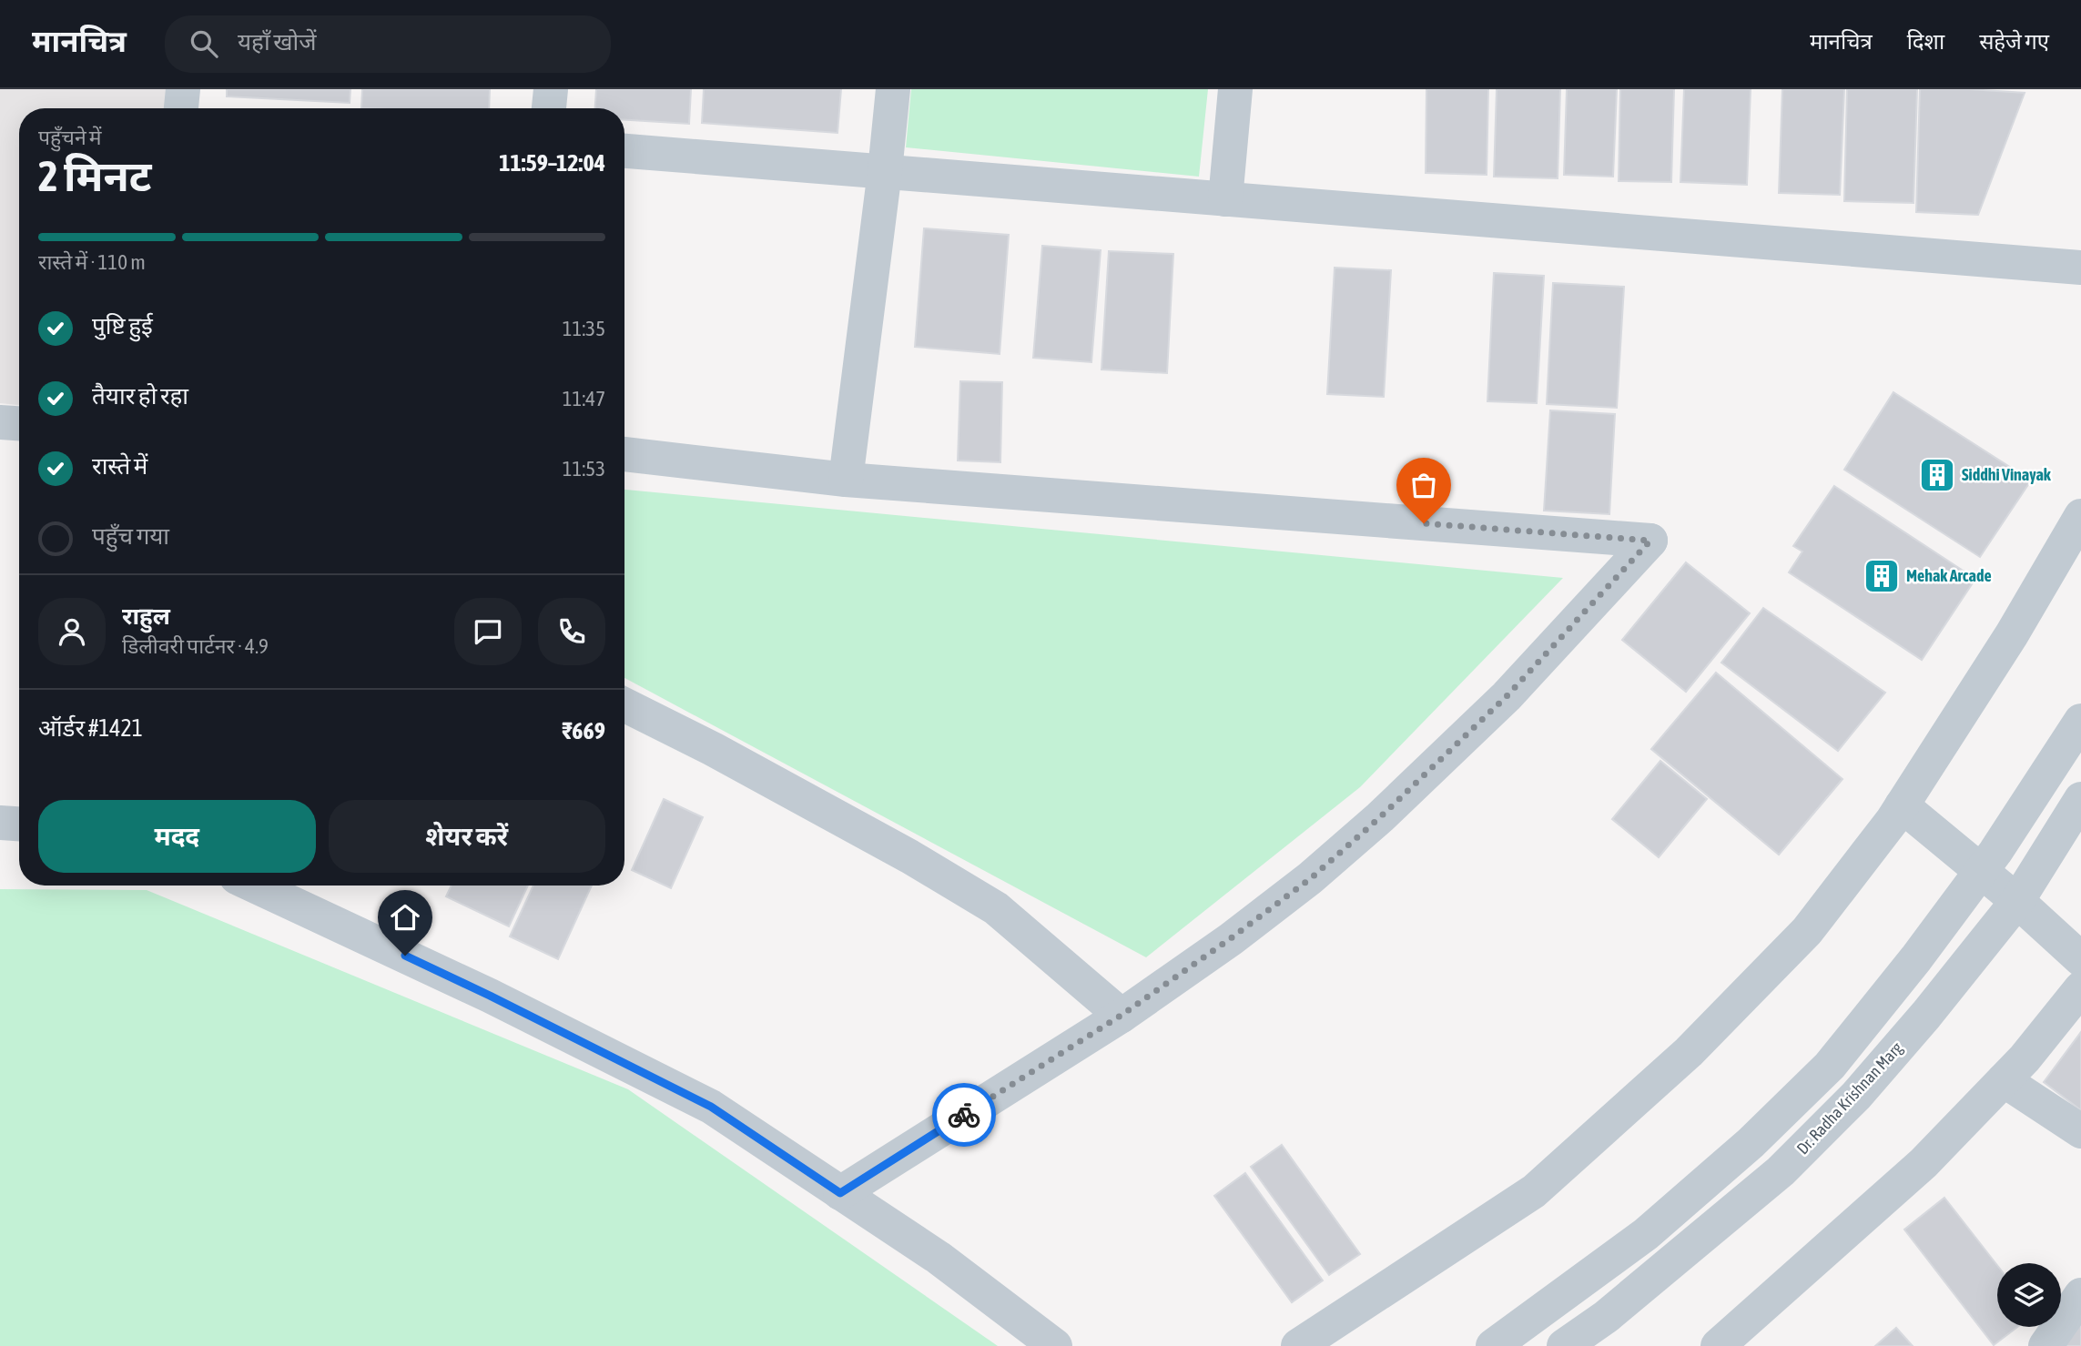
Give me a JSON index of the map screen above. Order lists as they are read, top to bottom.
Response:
{
  "streets": {
    "street": ["Dr. Radha Krishnan Marg"]
  },
  "places": {
    "building": ["Siddhi Vinayak", "Mehak Arcade"]
  },
  "page": {
    "header": "मानचित्र",
    "search": "यहाँ खोजें",
    "nav": ["मानचित्र", "दिशा", "सहेजे गए"],
    "heading": ["2 मिनट", "पहुँचने में", "11:59–12:04"],
    "panel": [
      "राहुल",
      "डिलीवरी पार्टनर · 4.9",
      "ऑर्डर #1421",
      "₹669"
    ],
    "bar": "रास्ते में · 110 m",
    "list": [
      ["पुष्टि हुई", "11:35"],
      ["तैयार हो रहा", "11:47"],
      ["रास्ते में", "11:53"],
      "पहुँच गया"
    ],
    "buttons": ["मदद", "शेयर करें"]
  }
}
